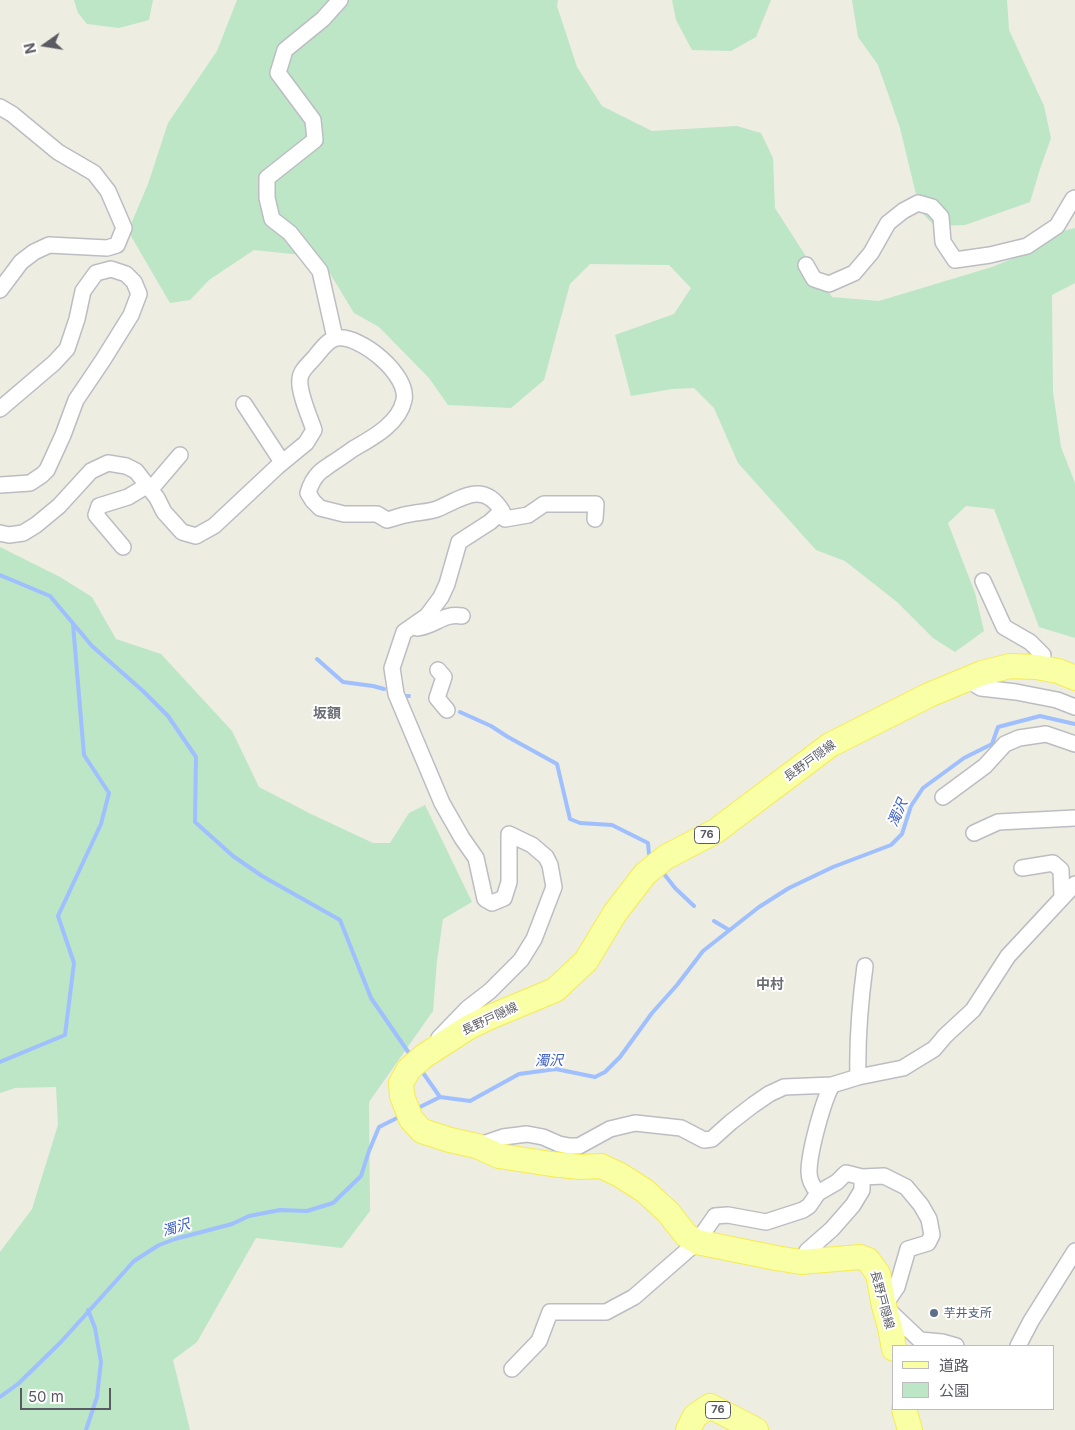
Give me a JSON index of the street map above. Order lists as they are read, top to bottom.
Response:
{
  "streets": {
    "main road": ["長野戸隠線", "76"]
  },
  "districts": ["坂額", "中村"],
  "water": ["濁沢"],
  "places": ["芋井支所"],
  "legend": ["道路", "公園"],
  "scale_bar": "50 m",
  "north": "left"
}
